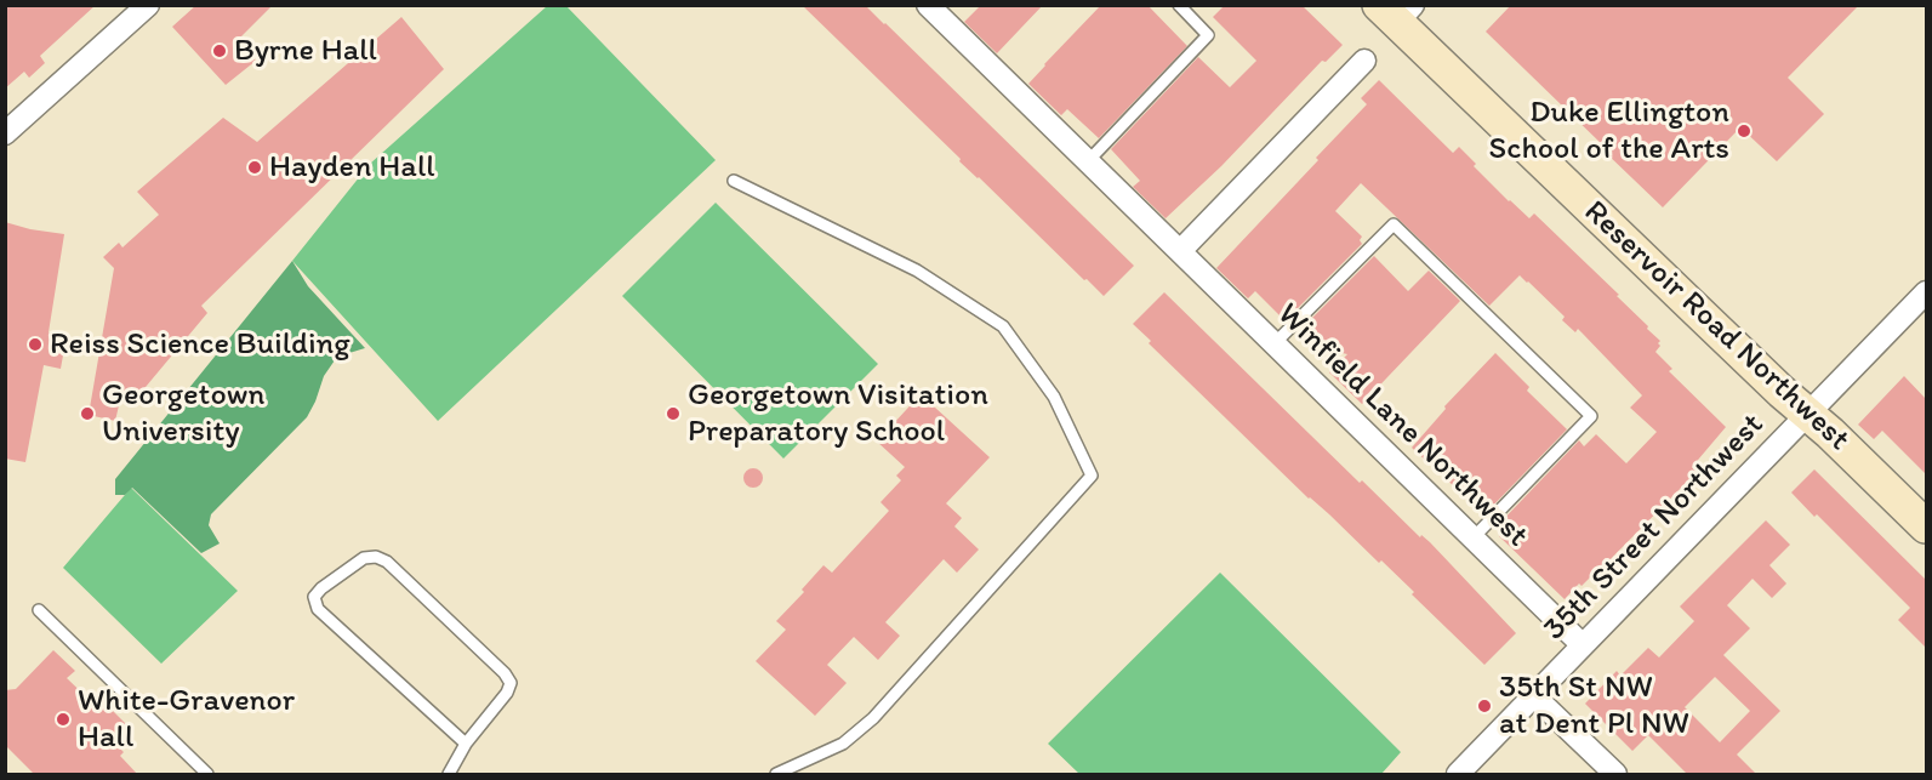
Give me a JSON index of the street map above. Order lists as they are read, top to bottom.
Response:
{
  "streets": {
    "main road": ["Reservoir Road Northwest"],
    "street": ["Winfield Lane Northwest", "35th Street Northwest"]
  },
  "crossings": [
    ["Reservoir Road Northwest", "35th Street Northwest"],
    ["Winfield Lane Northwest", "35th Street Northwest"]
  ],
  "places": [
    "Byrne Hall",
    "Duke Ellington School of the Arts",
    "Hayden Hall",
    "Reiss Science Building",
    "Georgetown University",
    "Georgetown Visitation Preparatory School",
    "35th St NW at Dent Pl NW",
    "White-Gravenor Hall"
  ]
}
